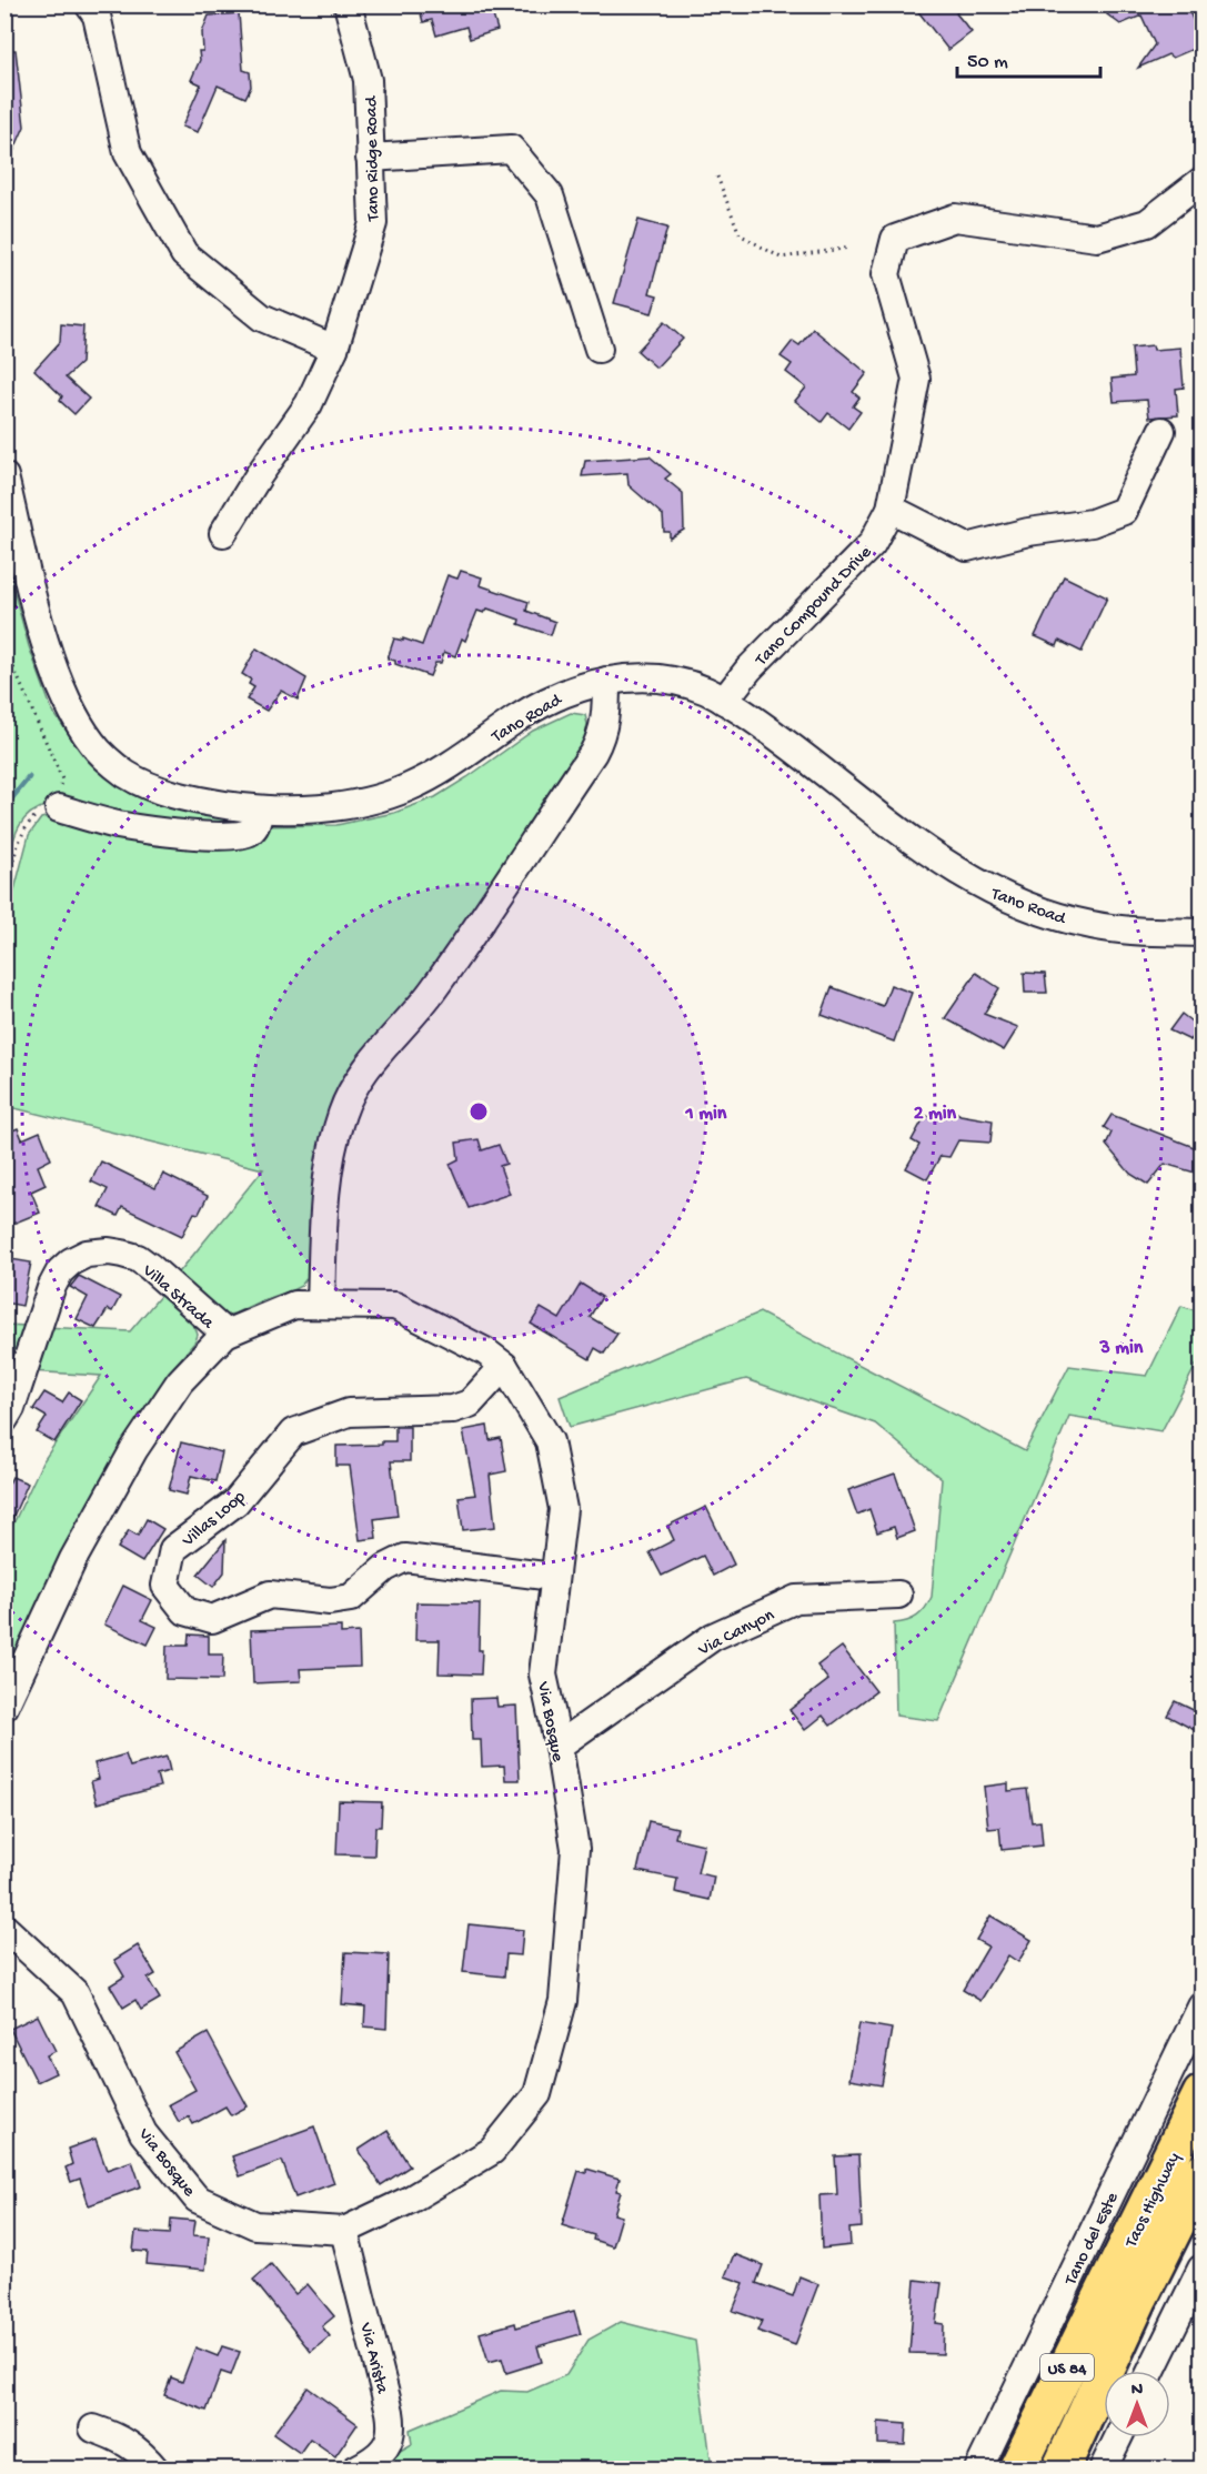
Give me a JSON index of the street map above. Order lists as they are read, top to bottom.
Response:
{
  "streets": {
    "highway": ["Taos Highway", "US 84"],
    "street": [
      "Tano Ridge Road",
      "Tano Compound Drive",
      "Tano Road",
      "Villa Strada",
      "Villas Loop",
      "Via Canyon",
      "Via Bosque",
      "Tano del Este",
      "Via Arista"
    ]
  },
  "crossings": [
    ["Tano Compound Drive", "Tano Road"],
    ["Villa Strada", "Via Bosque"],
    ["Villas Loop", "Via Bosque"],
    ["Via Canyon", "Via Bosque"],
    ["Via Bosque", "Via Arista"]
  ],
  "scale_bar": "50 m",
  "north": "top",
  "rings": ["1 min", "2 min", "3 min"]
}
